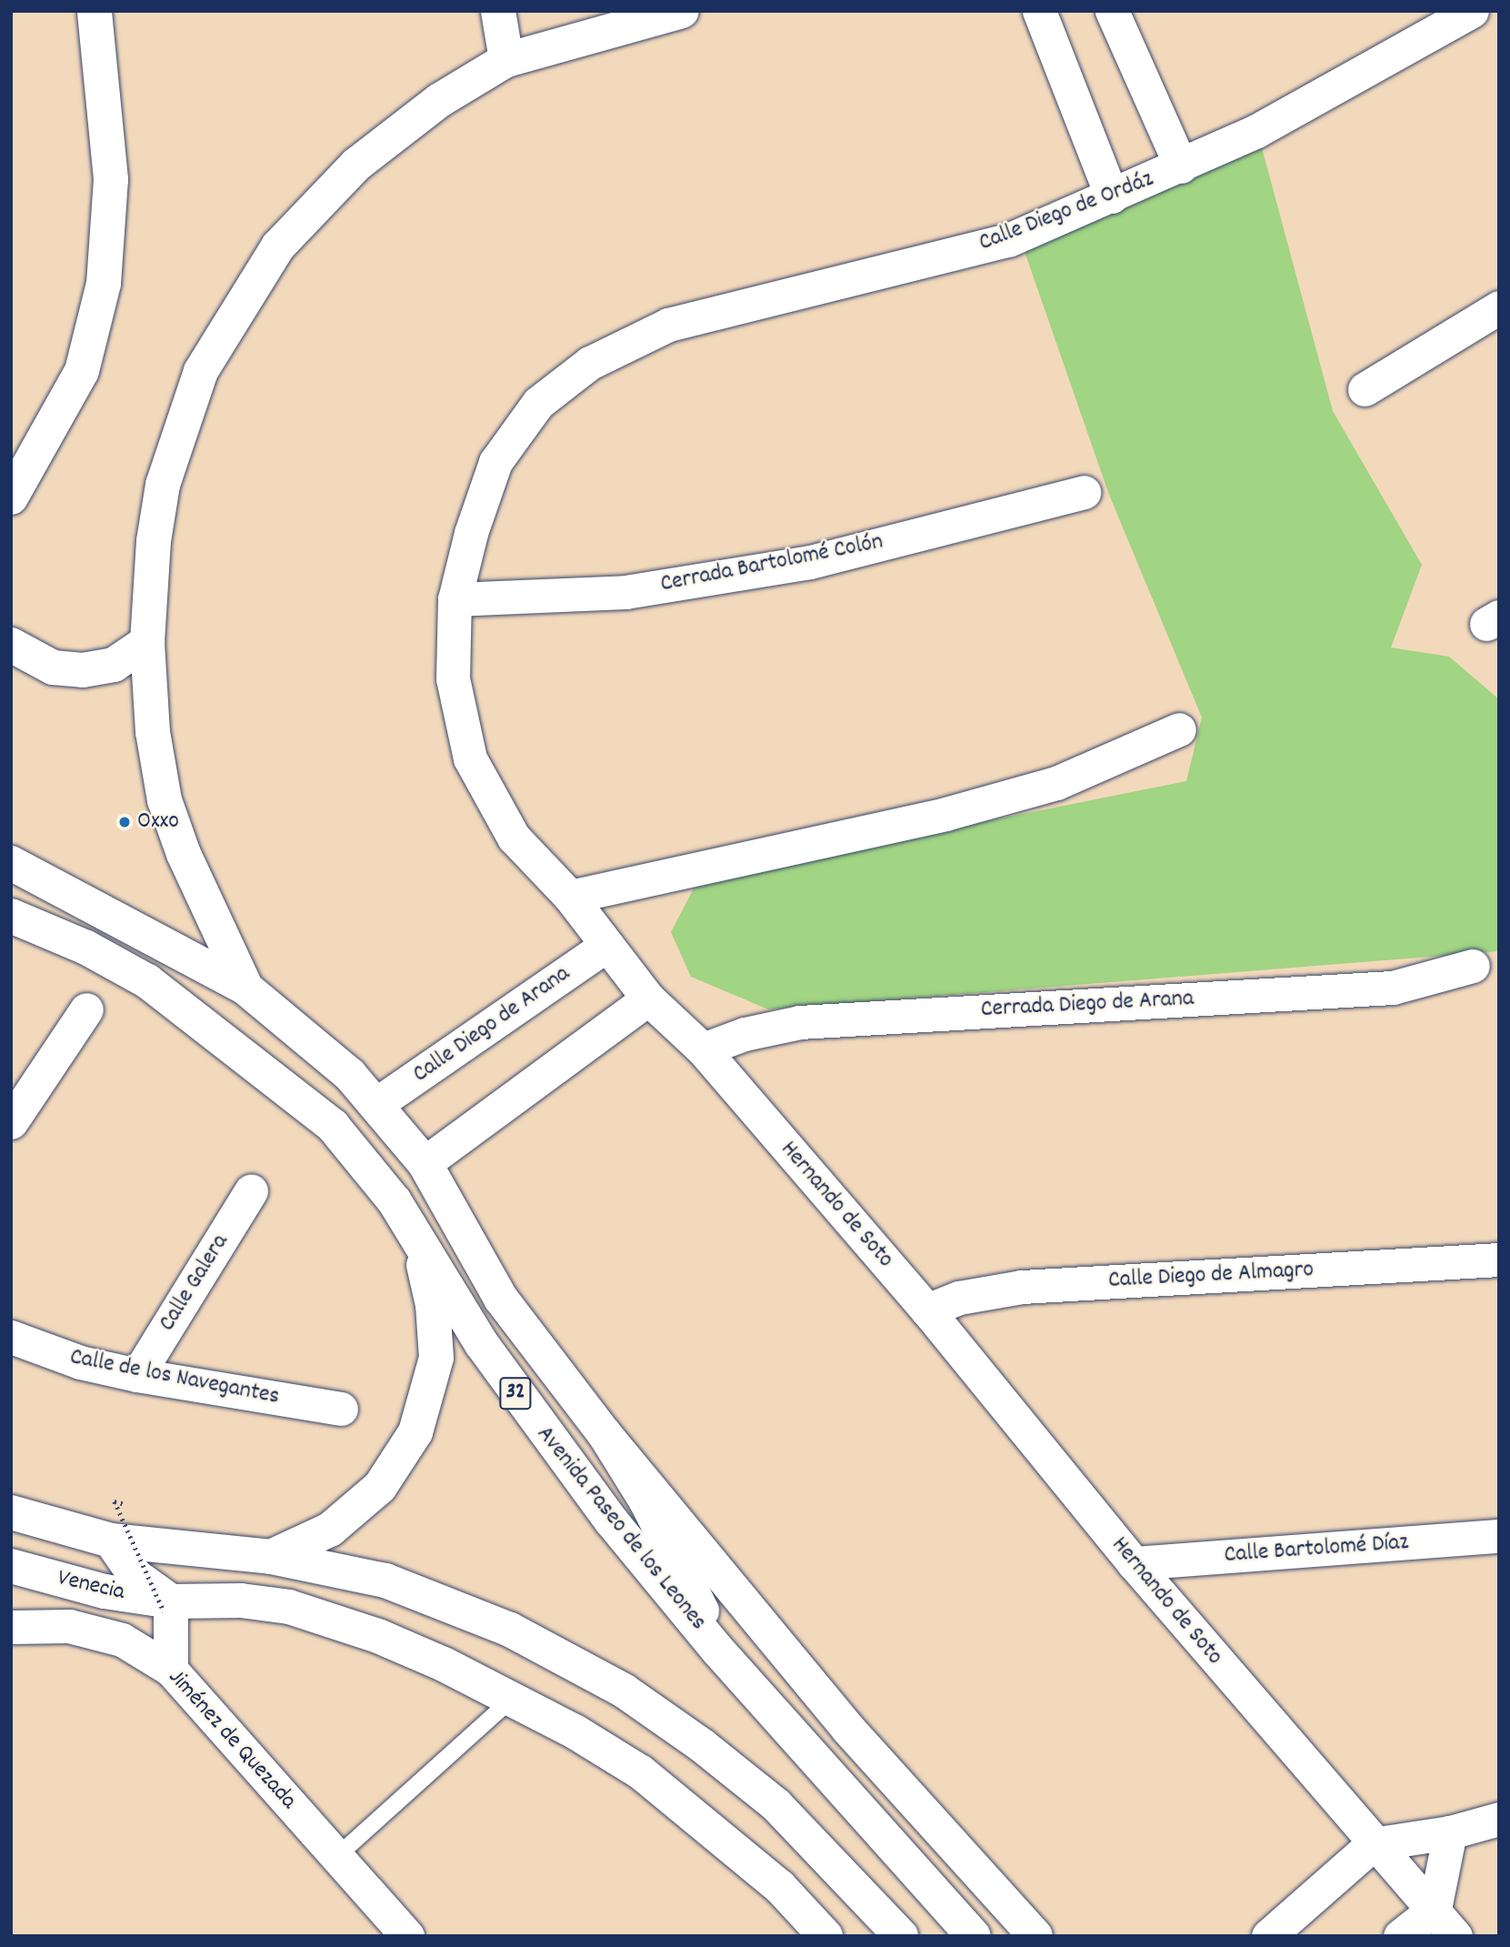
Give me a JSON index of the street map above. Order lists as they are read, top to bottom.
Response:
{
  "streets": {
    "street": [
      "Calle Diego de Ordáz",
      "Cerrada Bartolomé Colón",
      "Cerrada Diego de Arana",
      "Calle Diego de Arana",
      "Hernando de Soto",
      "Calle Diego de Almagro",
      "Calle Galera",
      "Calle de los Navegantes",
      "32",
      "Avenida Paseo de los Leones",
      "Calle Bartolomé Díaz",
      "Venecia",
      "Jiménez de Quezada"
    ]
  },
  "crossings": [
    ["Calle Diego de Ordáz", "Hernando de Soto"],
    ["Cerrada Bartolomé Colón", "Hernando de Soto"],
    ["Cerrada Diego de Arana", "Hernando de Soto"],
    ["Calle Diego de Arana", "Hernando de Soto"],
    ["Hernando de Soto", "Calle Diego de Almagro"],
    ["Hernando de Soto", "Calle Bartolomé Díaz"],
    ["Calle Galera", "Calle de los Navegantes"]
  ],
  "places": ["Oxxo"]
}
